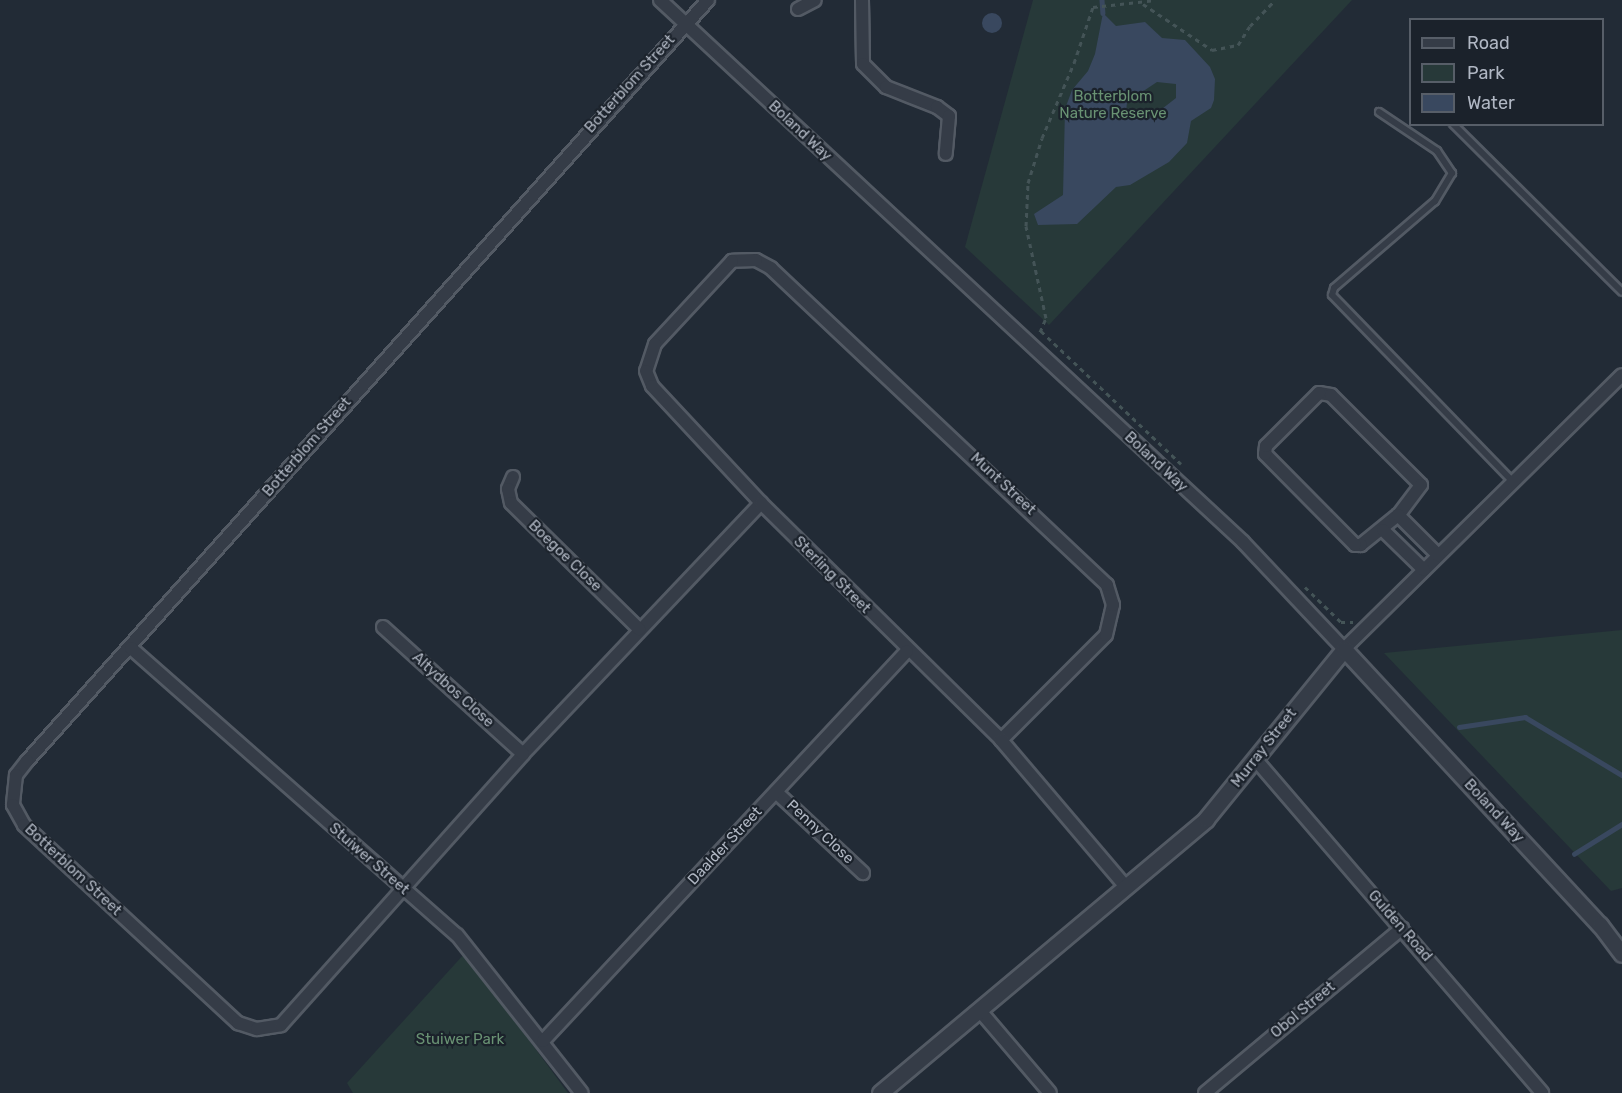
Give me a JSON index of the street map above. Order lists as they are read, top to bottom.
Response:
{
  "streets": {
    "street": [
      "Botterblom Street",
      "Boland Way",
      "Munt Street",
      "Boegoe Close",
      "Sterling Street",
      "Altydbos Close",
      "Murray Street",
      "Penny Close",
      "Daalder Street",
      "Stuiwer Street",
      "Gulden Road",
      "Obol Street"
    ]
  },
  "crossings": [
    ["Botterblom Street", "Boland Way"],
    ["Botterblom Street", "Boegoe Close"],
    ["Botterblom Street", "Sterling Street"],
    ["Botterblom Street", "Altydbos Close"],
    ["Botterblom Street", "Stuiwer Street"],
    ["Boland Way", "Murray Street"],
    ["Munt Street", "Sterling Street"],
    ["Sterling Street", "Murray Street"],
    ["Sterling Street", "Daalder Street"],
    ["Murray Street", "Gulden Road"],
    ["Penny Close", "Daalder Street"],
    ["Daalder Street", "Stuiwer Street"],
    ["Gulden Road", "Obol Street"]
  ],
  "parks": ["Botterblom Nature Reserve", "Stuiwer Park"],
  "legend": ["Road", "Park", "Water"]
}
